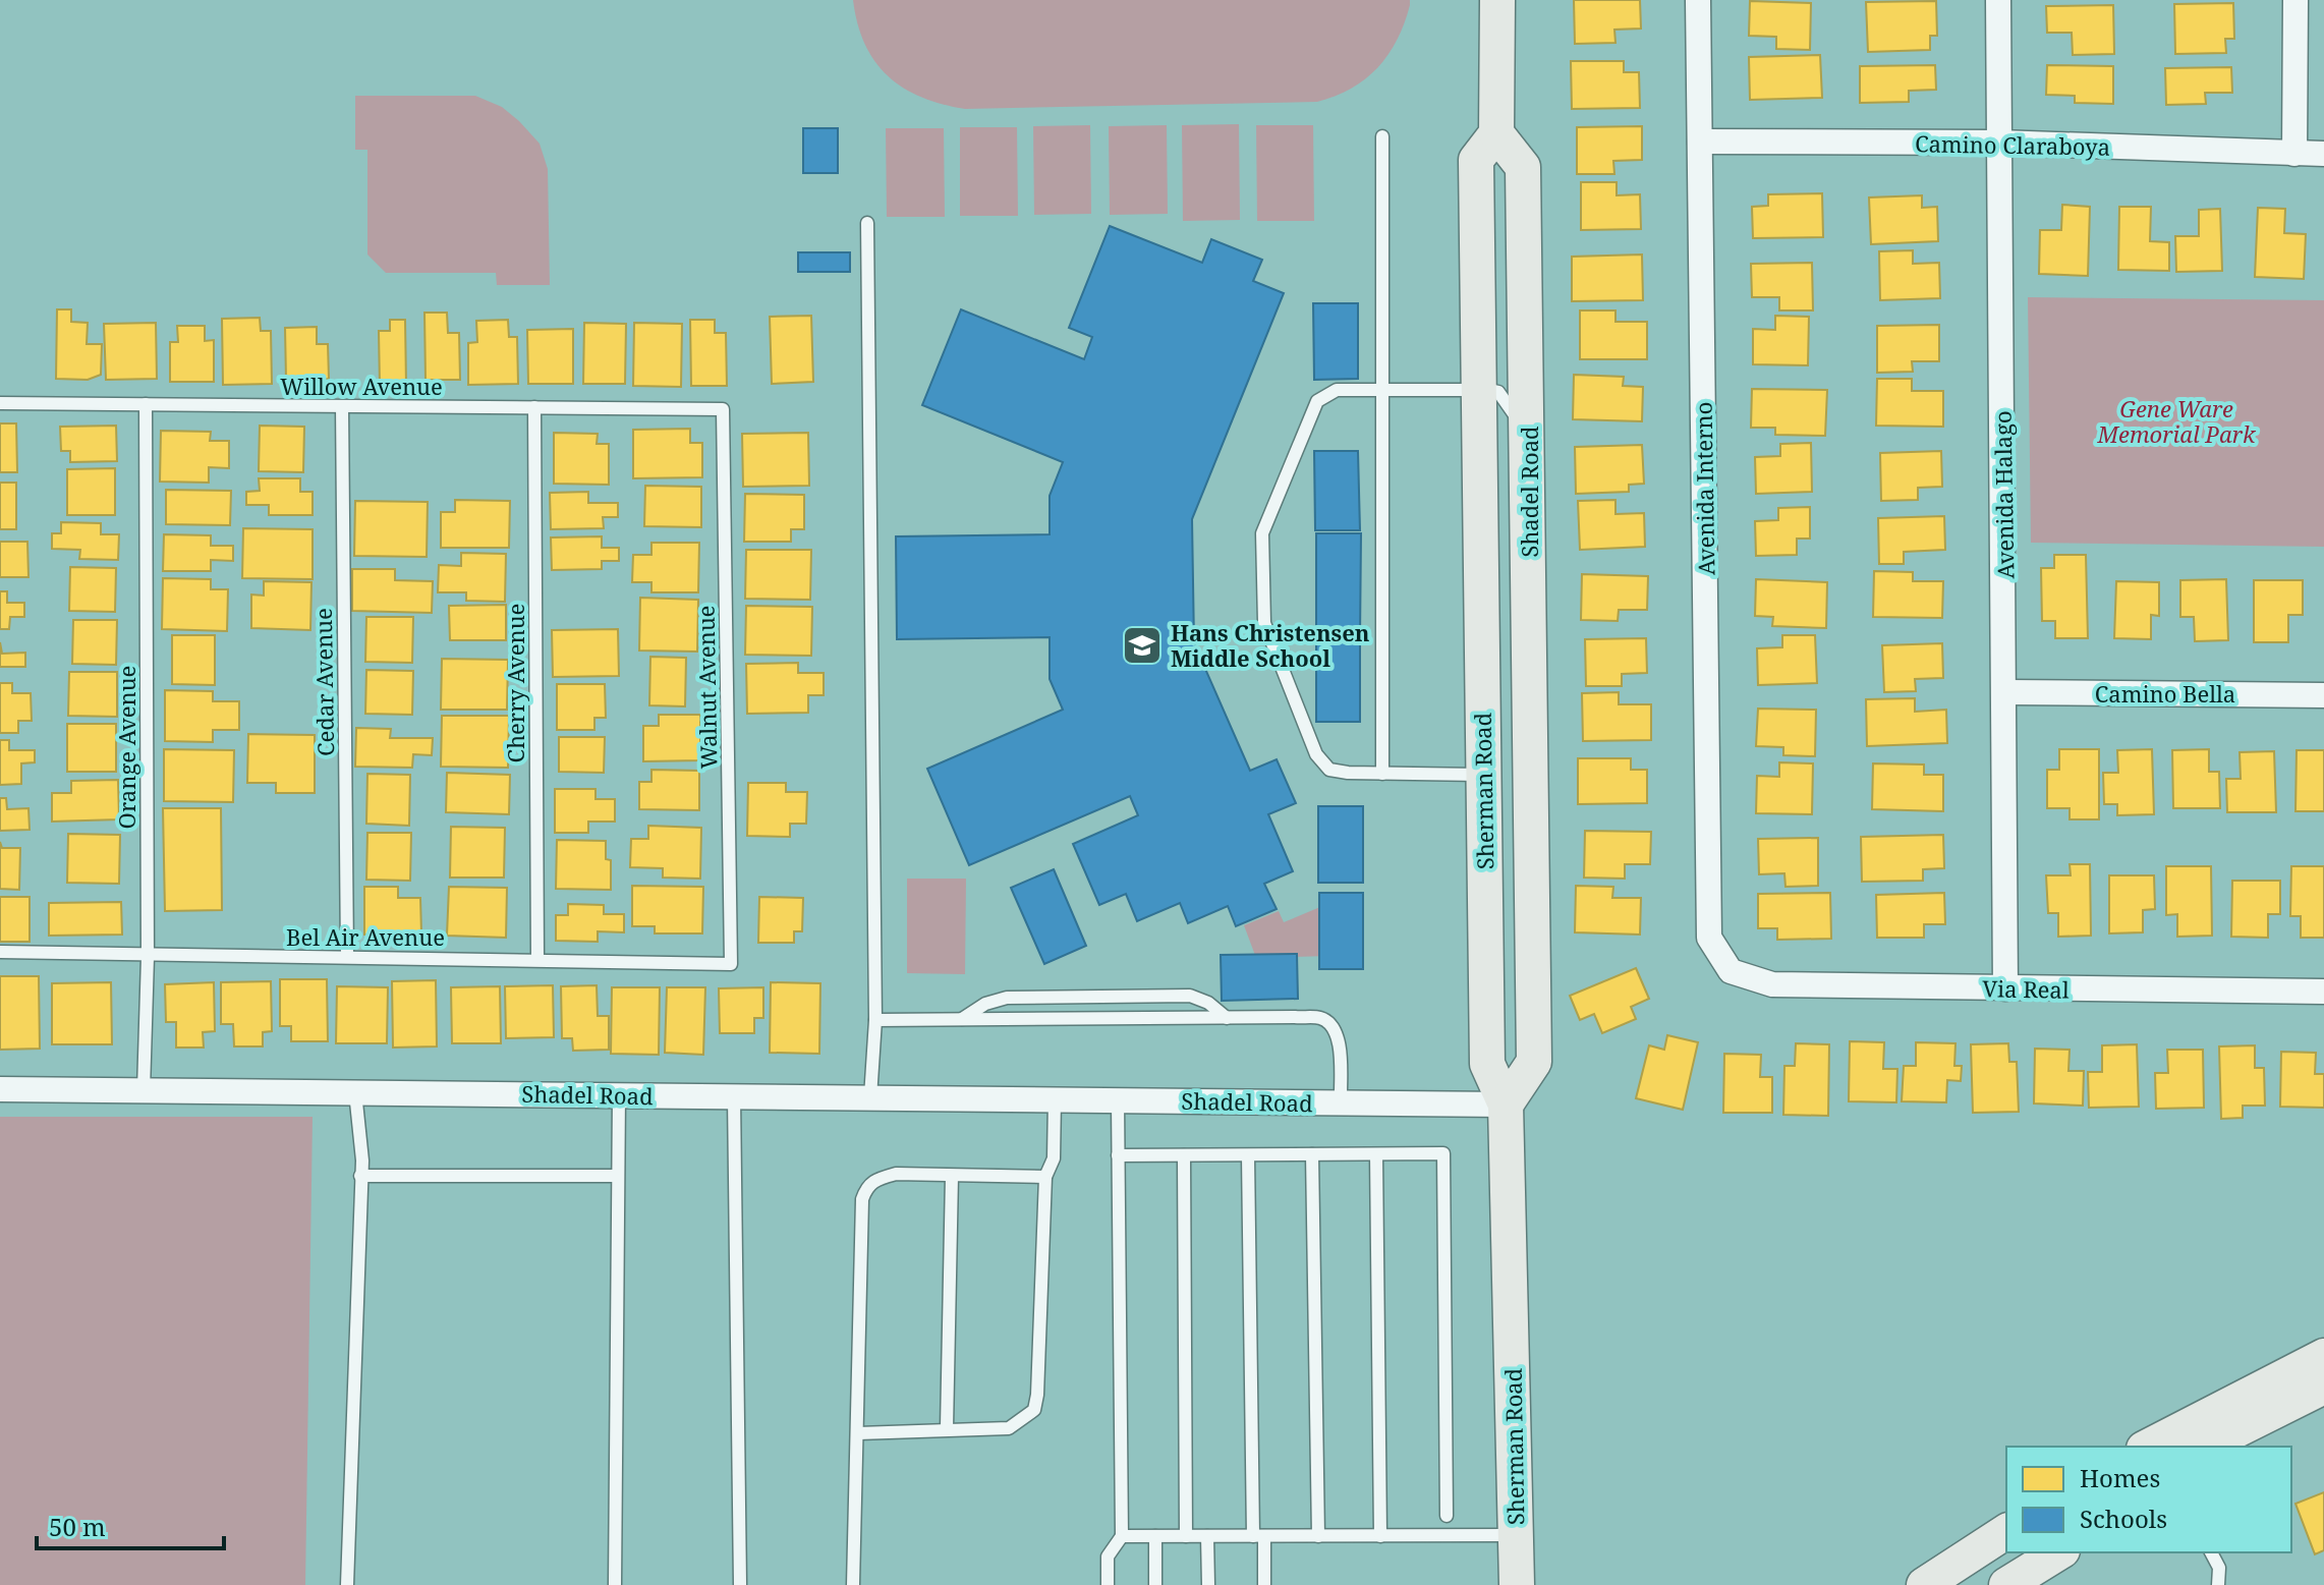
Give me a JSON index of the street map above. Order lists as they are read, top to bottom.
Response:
{
  "streets": {
    "street": [
      "Camino Claraboya",
      "Avenida Interno",
      "Shadel Road",
      "Avenida Halago",
      "Camino Bella",
      "Sherman Road",
      "Via Real"
    ],
    "lane": [
      "Willow Avenue",
      "Cedar Avenue",
      "Cherry Avenue",
      "Walnut Avenue",
      "Orange Avenue",
      "Bel Air Avenue"
    ]
  },
  "crossings": [
    ["Camino Claraboya", "Avenida Interno"],
    ["Camino Claraboya", "Avenida Halago"],
    ["Willow Avenue", "Cedar Avenue"],
    ["Willow Avenue", "Cherry Avenue"],
    ["Willow Avenue", "Walnut Avenue"],
    ["Willow Avenue", "Orange Avenue"],
    ["Avenida Interno", "Via Real"],
    ["Shadel Road", "Orange Avenue"],
    ["Shadel Road", "Sherman Road"],
    ["Avenida Halago", "Camino Bella"],
    ["Avenida Halago", "Via Real"],
    ["Cedar Avenue", "Bel Air Avenue"],
    ["Cherry Avenue", "Bel Air Avenue"],
    ["Walnut Avenue", "Bel Air Avenue"],
    ["Orange Avenue", "Bel Air Avenue"]
  ],
  "parks": ["Gene Ware Memorial Park"],
  "places": {
    "school or university": ["Hans Christensen Middle School"]
  },
  "legend": ["Homes", "Schools"],
  "scale_bar": "50 m"
}
